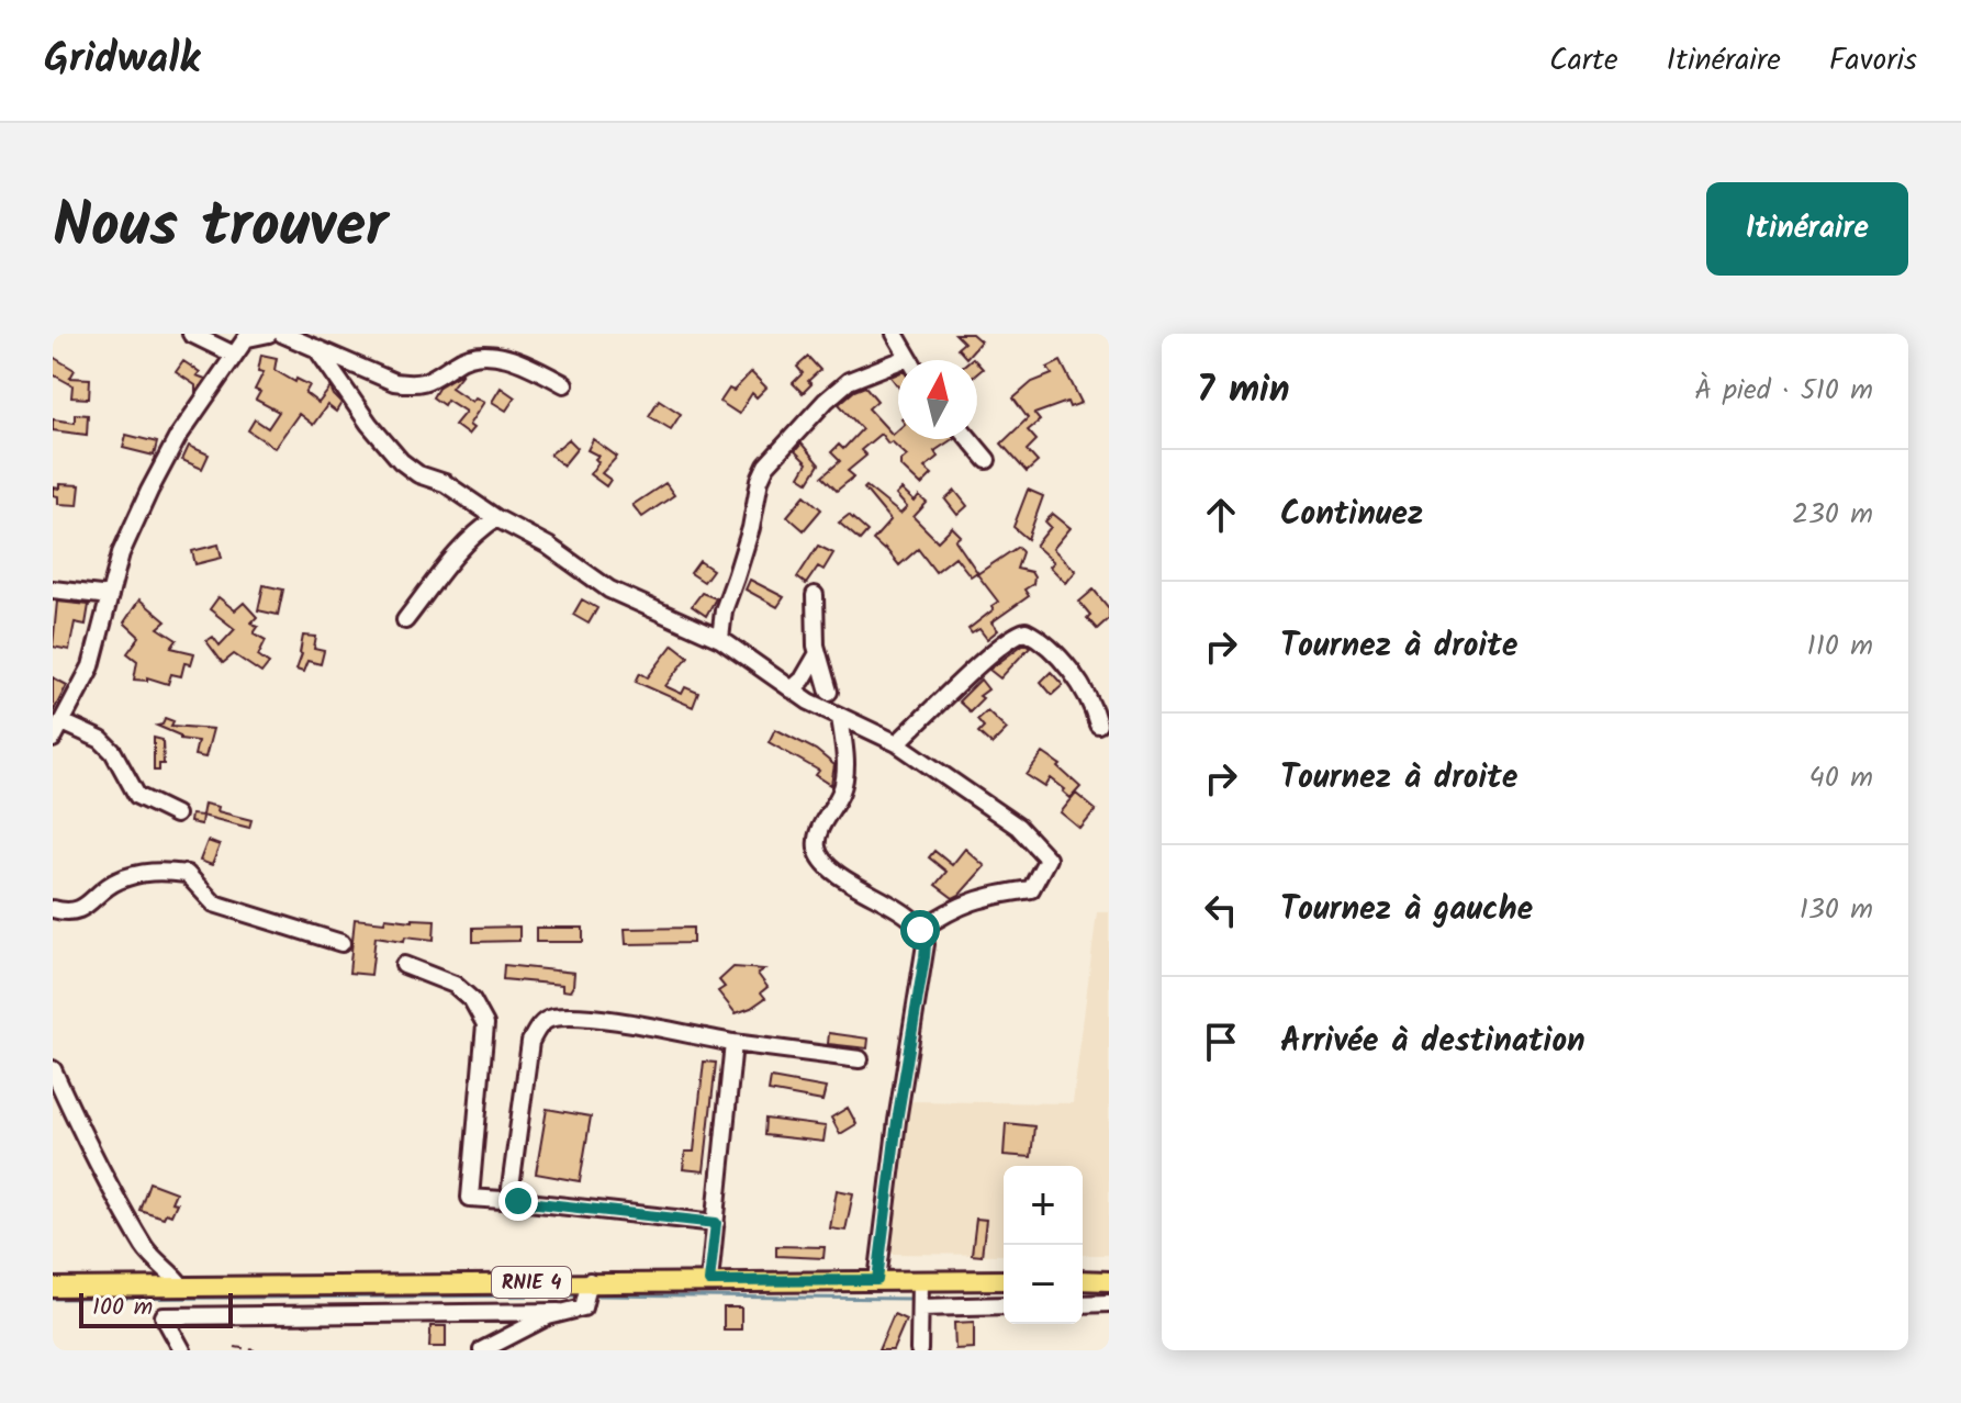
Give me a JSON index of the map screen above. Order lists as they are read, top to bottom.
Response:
{
  "streets": {
    "main road": ["RNIE 4"]
  },
  "scale_bar": "100 m",
  "north": "top",
  "page": {
    "header": "Gridwalk",
    "nav": ["Carte", "Itinéraire", "Favoris"],
    "title": "Nous trouver",
    "buttons": "Itinéraire",
    "heading": ["7 min", "À pied · 510 m"],
    "list": [
      ["Continuez", "230 m"],
      ["Tournez à droite", "110 m"],
      ["Tournez à droite", "40 m"],
      ["Tournez à gauche", "130 m"],
      "Arrivée à destination"
    ],
    "map_buttons": ["+", "−"],
    "scale": "100 m"
  }
}
